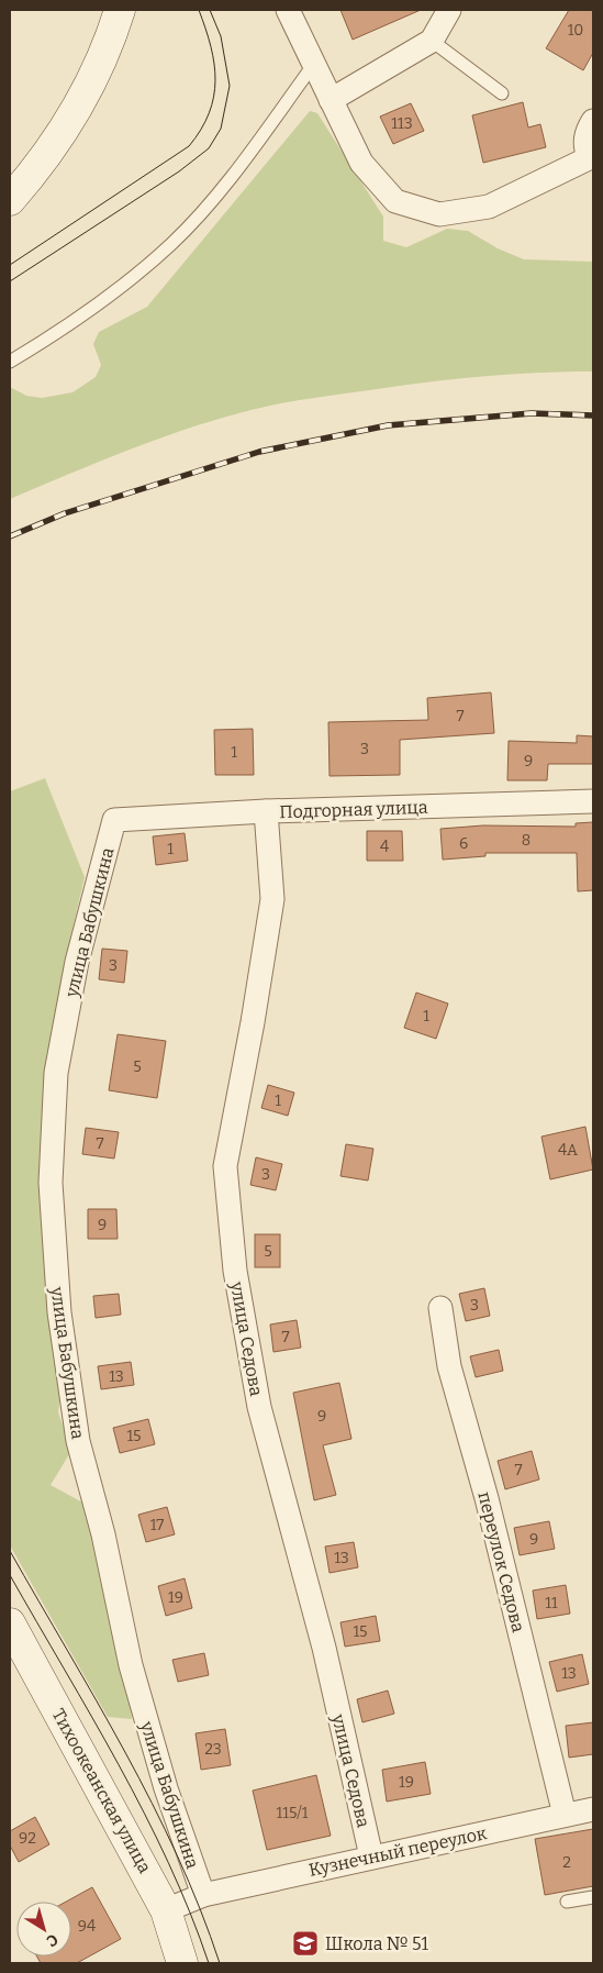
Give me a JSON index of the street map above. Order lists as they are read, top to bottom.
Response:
{
  "streets": {
    "main road": ["Тихоокеанская улица"],
    "street": [
      "Подгорная улица",
      "улица Бабушкина",
      "улица Седова",
      "переулок Седова",
      "Кузнечный переулок"
    ]
  },
  "crossings": [
    ["Подгорная улица", "улица Бабушкина"],
    ["Подгорная улица", "улица Седова"],
    ["улица Бабушкина", "Кузнечный переулок"],
    ["улица Седова", "Кузнечный переулок"],
    ["переулок Седова", "Кузнечный переулок"],
    ["Тихоокеанская улица", "Кузнечный переулок"]
  ],
  "places": {
    "school or university": ["Школа № 51"]
  },
  "house_numbers": [
    "10",
    "113",
    "7",
    "3",
    "1",
    "9",
    "8",
    "6",
    "4",
    "1",
    "3",
    "1",
    "5",
    "1",
    "7",
    "4А",
    "3",
    "9",
    "5",
    "3",
    "7",
    "13",
    "9",
    "15",
    "7",
    "17",
    "9",
    "13",
    "19",
    "11",
    "15",
    "13",
    "23",
    "19",
    "115/1",
    "92",
    "2",
    "94"
  ],
  "north": "bottom right"
}
